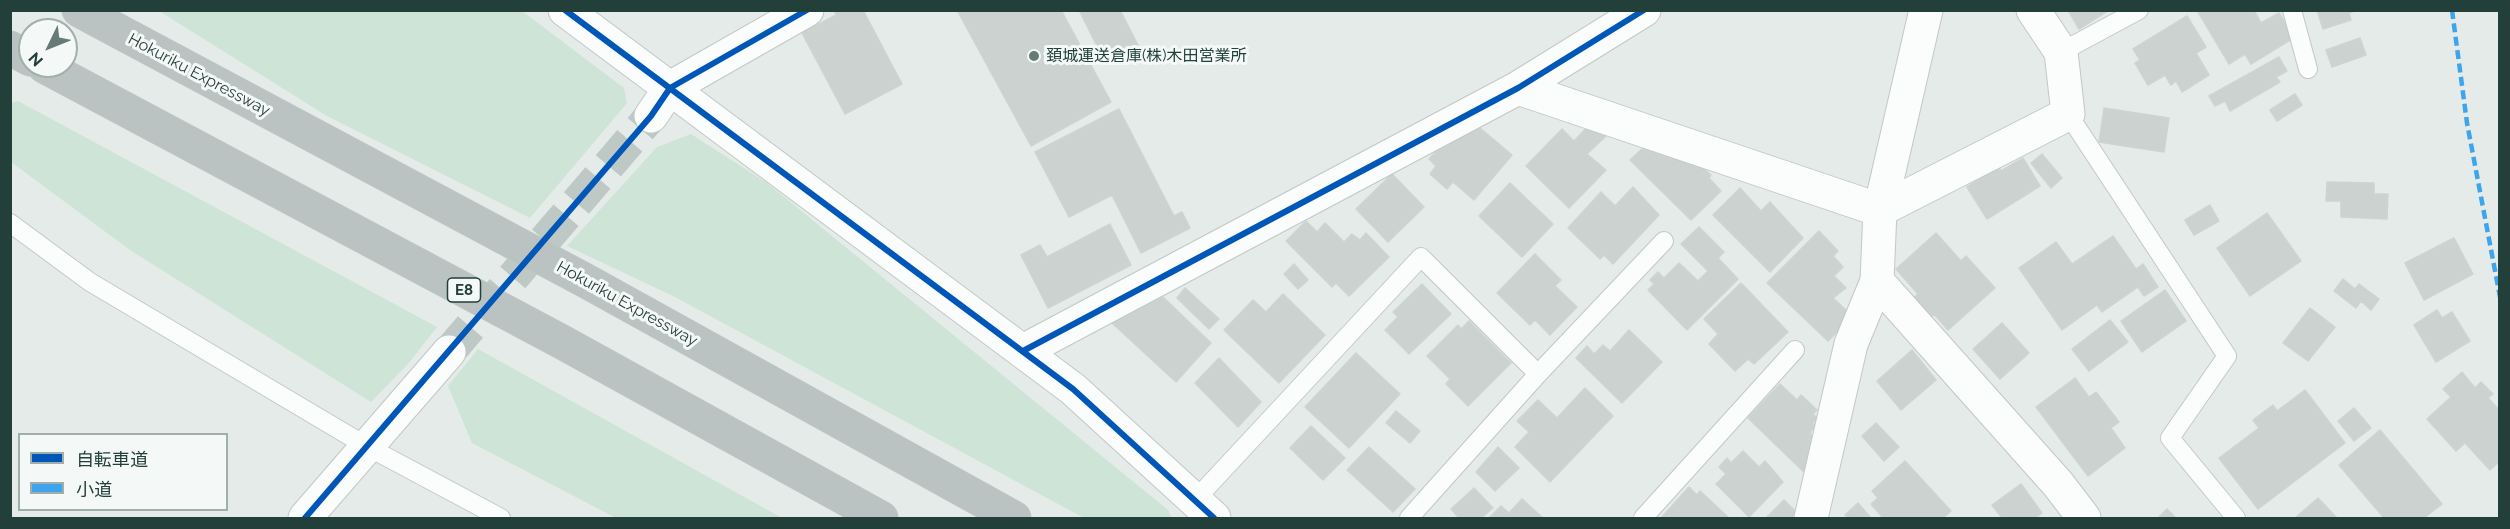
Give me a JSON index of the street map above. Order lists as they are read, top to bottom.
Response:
{
  "streets": {
    "highway": ["Hokuriku Expressway", "E8"]
  },
  "places": ["頚城運送倉庫(株)木田営業所"],
  "legend": ["自転車道", "小道"],
  "north": "bottom left"
}
